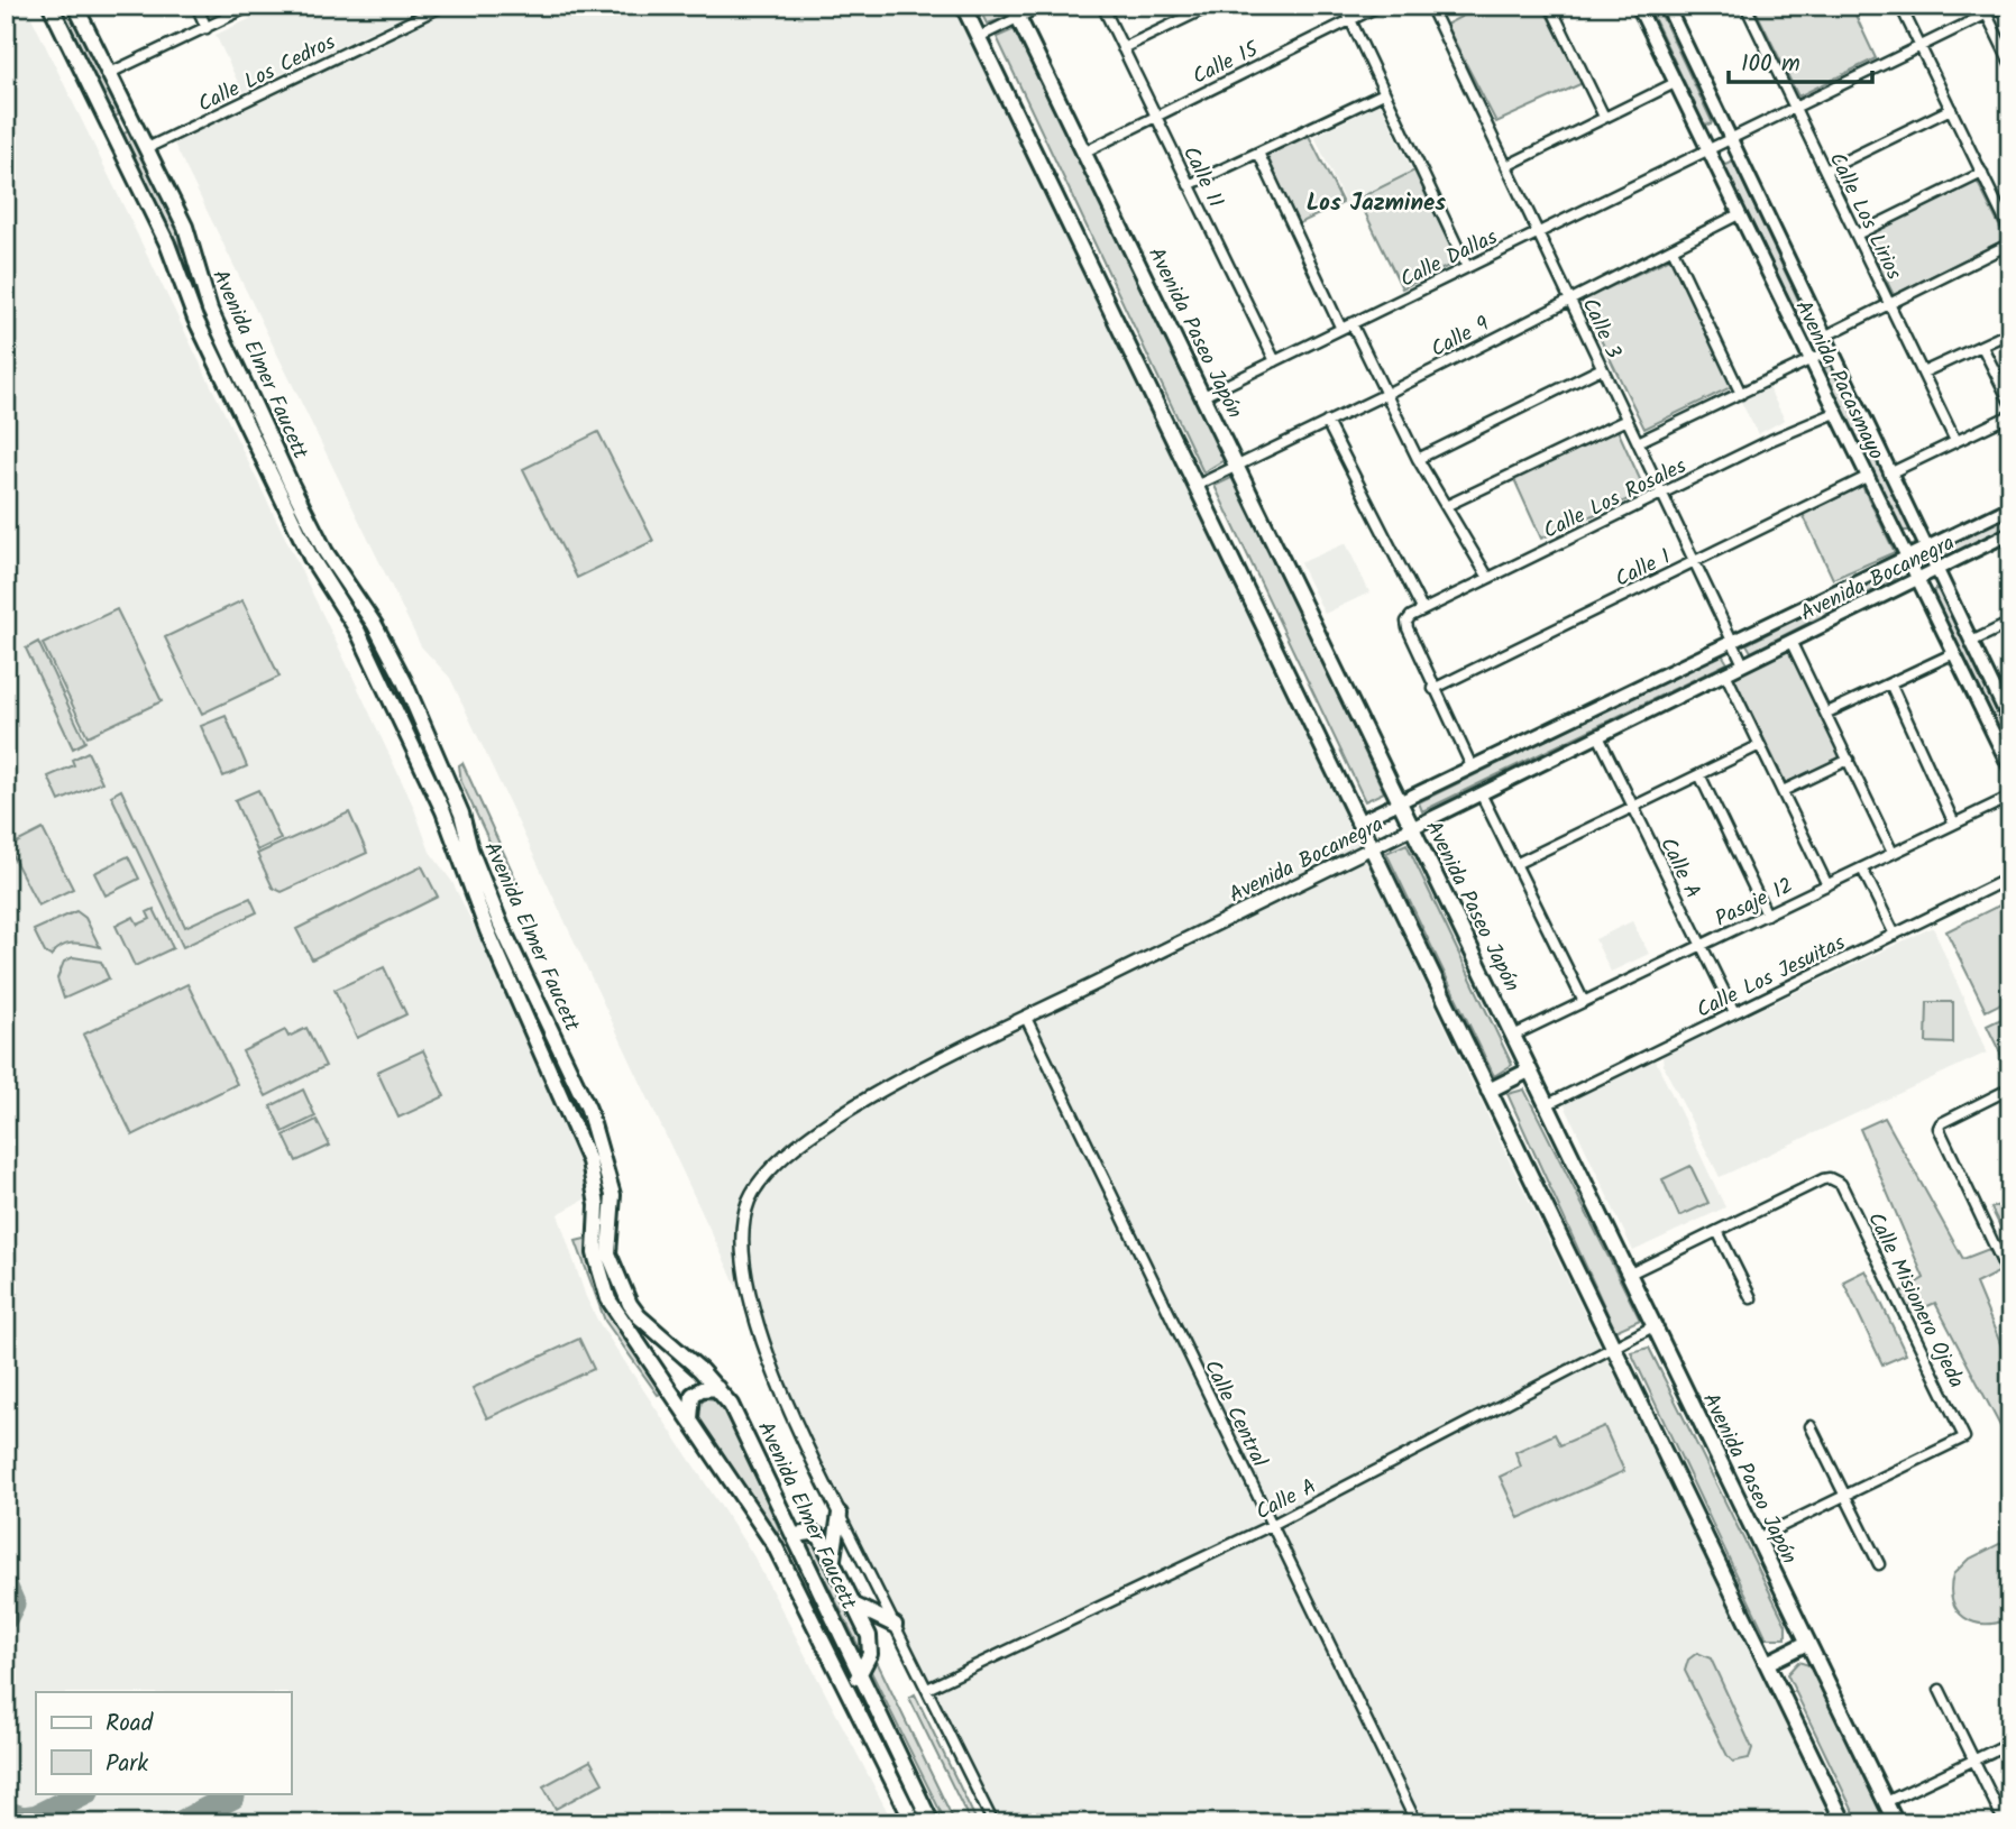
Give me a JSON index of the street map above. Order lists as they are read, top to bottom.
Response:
{
  "streets": {
    "main road": [
      "Avenida Paseo Japón",
      "Avenida Elmer Faucett",
      "Avenida Pacasmayo",
      "Avenida Bocanegra"
    ],
    "street": [
      "Calle 15",
      "Calle Los Cedros",
      "Calle 11",
      "Calle Los Lirios",
      "Calle Dallas",
      "Calle 3",
      "Calle 9",
      "Calle Los Rosales",
      "Calle 1",
      "Calle A",
      "Pasaje 12",
      "Calle Los Jesuitas",
      "Calle Misionero Ojeda",
      "Calle Central"
    ]
  },
  "crossings": [
    ["Calle 15", "Calle 11"],
    ["Calle 15", "Avenida Paseo Japón"],
    ["Calle Los Cedros", "Avenida Elmer Faucett"],
    ["Calle 11", "Calle Dallas"],
    ["Calle Los Lirios", "Calle Dallas"],
    ["Calle Dallas", "Calle 3"],
    ["Calle Dallas", "Avenida Paseo Japón"],
    ["Calle Dallas", "Avenida Pacasmayo"],
    ["Calle 3", "Calle 9"],
    ["Calle 3", "Calle Los Rosales"],
    ["Calle 3", "Calle 1"],
    ["Calle 3", "Avenida Bocanegra"],
    ["Avenida Paseo Japón", "Calle 9"],
    ["Avenida Paseo Japón", "Avenida Bocanegra"],
    ["Avenida Paseo Japón", "Calle A"],
    ["Avenida Paseo Japón", "Pasaje 12"],
    ["Avenida Paseo Japón", "Calle Los Jesuitas"],
    ["Calle 9", "Avenida Pacasmayo"],
    ["Avenida Elmer Faucett", "Avenida Bocanegra"],
    ["Avenida Elmer Faucett", "Calle A"],
    ["Avenida Pacasmayo", "Calle Los Rosales"],
    ["Avenida Pacasmayo", "Calle 1"],
    ["Avenida Pacasmayo", "Avenida Bocanegra"],
    ["Calle Los Rosales", "Calle 1"],
    ["Avenida Bocanegra", "Calle A"],
    ["Avenida Bocanegra", "Calle Central"],
    ["Calle A", "Pasaje 12"],
    ["Calle A", "Calle Los Jesuitas"],
    ["Calle A", "Calle Central"]
  ],
  "districts": ["Los Jazmines"],
  "legend": ["Road", "Park"],
  "scale_bar": "100 m"
}
